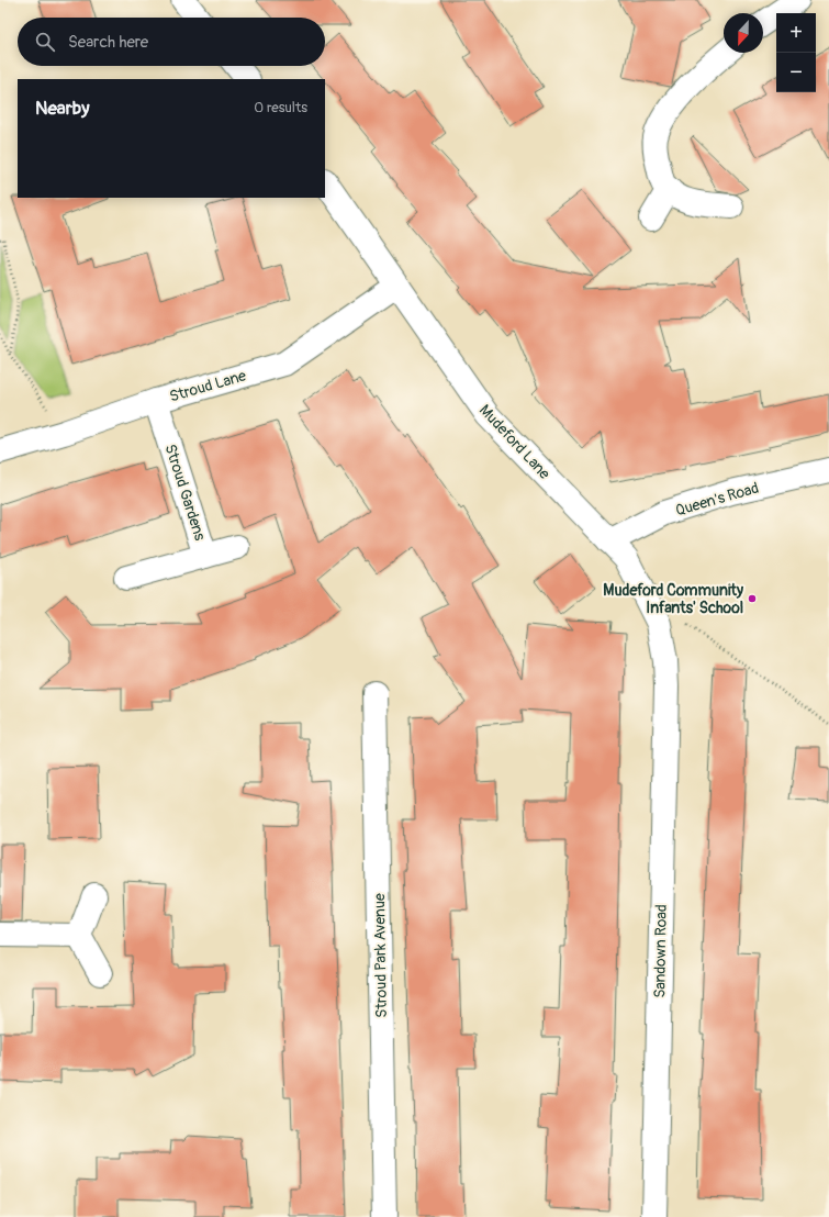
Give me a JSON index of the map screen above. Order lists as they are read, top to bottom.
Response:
{
  "streets": {
    "street": [
      "Stroud Lane",
      "Mudeford Lane",
      "Stroud Gardens",
      "Queen's Road",
      "Sandown Road",
      "Stroud Park Avenue"
    ]
  },
  "crossings": [
    ["Stroud Lane", "Mudeford Lane"],
    ["Stroud Lane", "Stroud Gardens"],
    ["Mudeford Lane", "Queen's Road"],
    ["Mudeford Lane", "Sandown Road"]
  ],
  "places": ["Mudeford Community Infants' School"],
  "north": "bottom",
  "page": {
    "map_buttons": ["+", "−"],
    "search": "Search here",
    "heading": ["Nearby", "0 results"]
  }
}
